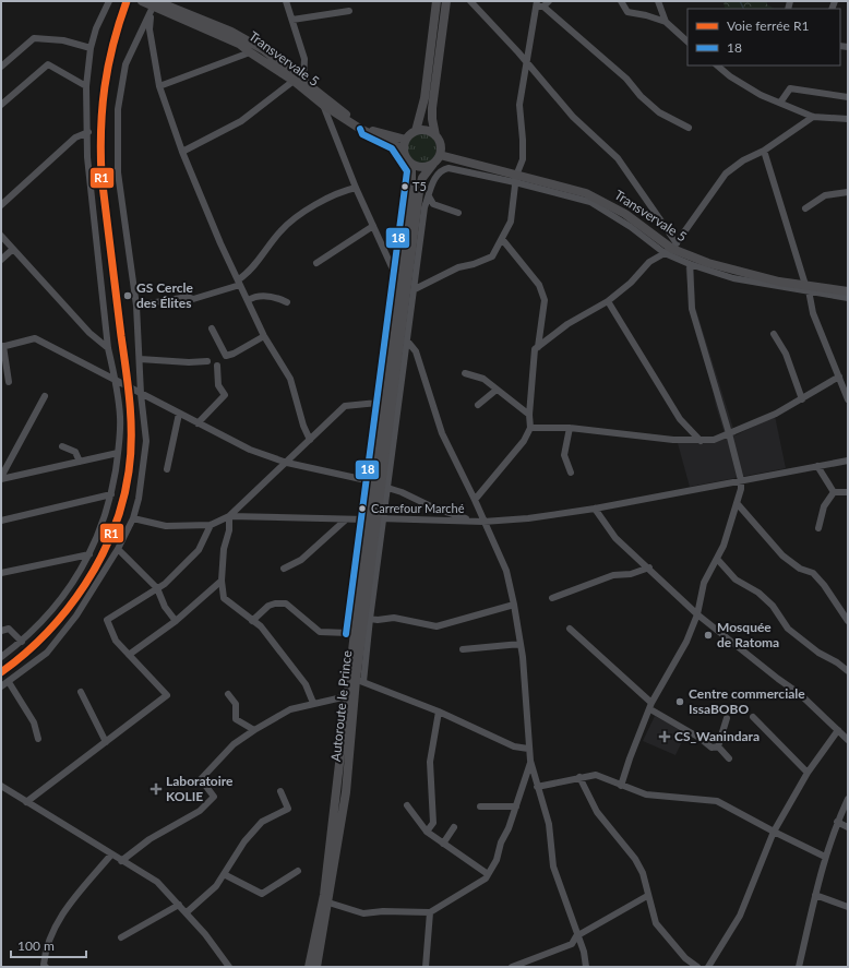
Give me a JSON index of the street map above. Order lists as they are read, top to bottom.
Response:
{
  "streets": {
    "main road": ["Transvervale 5", "Autoroute le Prince"]
  },
  "crossings": [
    ["Transvervale 5", "Autoroute le Prince"]
  ],
  "places": {
    "other": [
      "T5",
      "GS Cercle des Élites",
      "Carrefour Marché",
      "Mosquée de Ratoma",
      "Centre commerciale IssaBOBO"
    ],
    "health": ["CS_Wanindara", "Laboratoire KOLIE"]
  },
  "lines": ["rail line R1", "transit line 18"],
  "legend": ["Voie ferrée R1", "18"],
  "scale_bar": "100 m"
}
